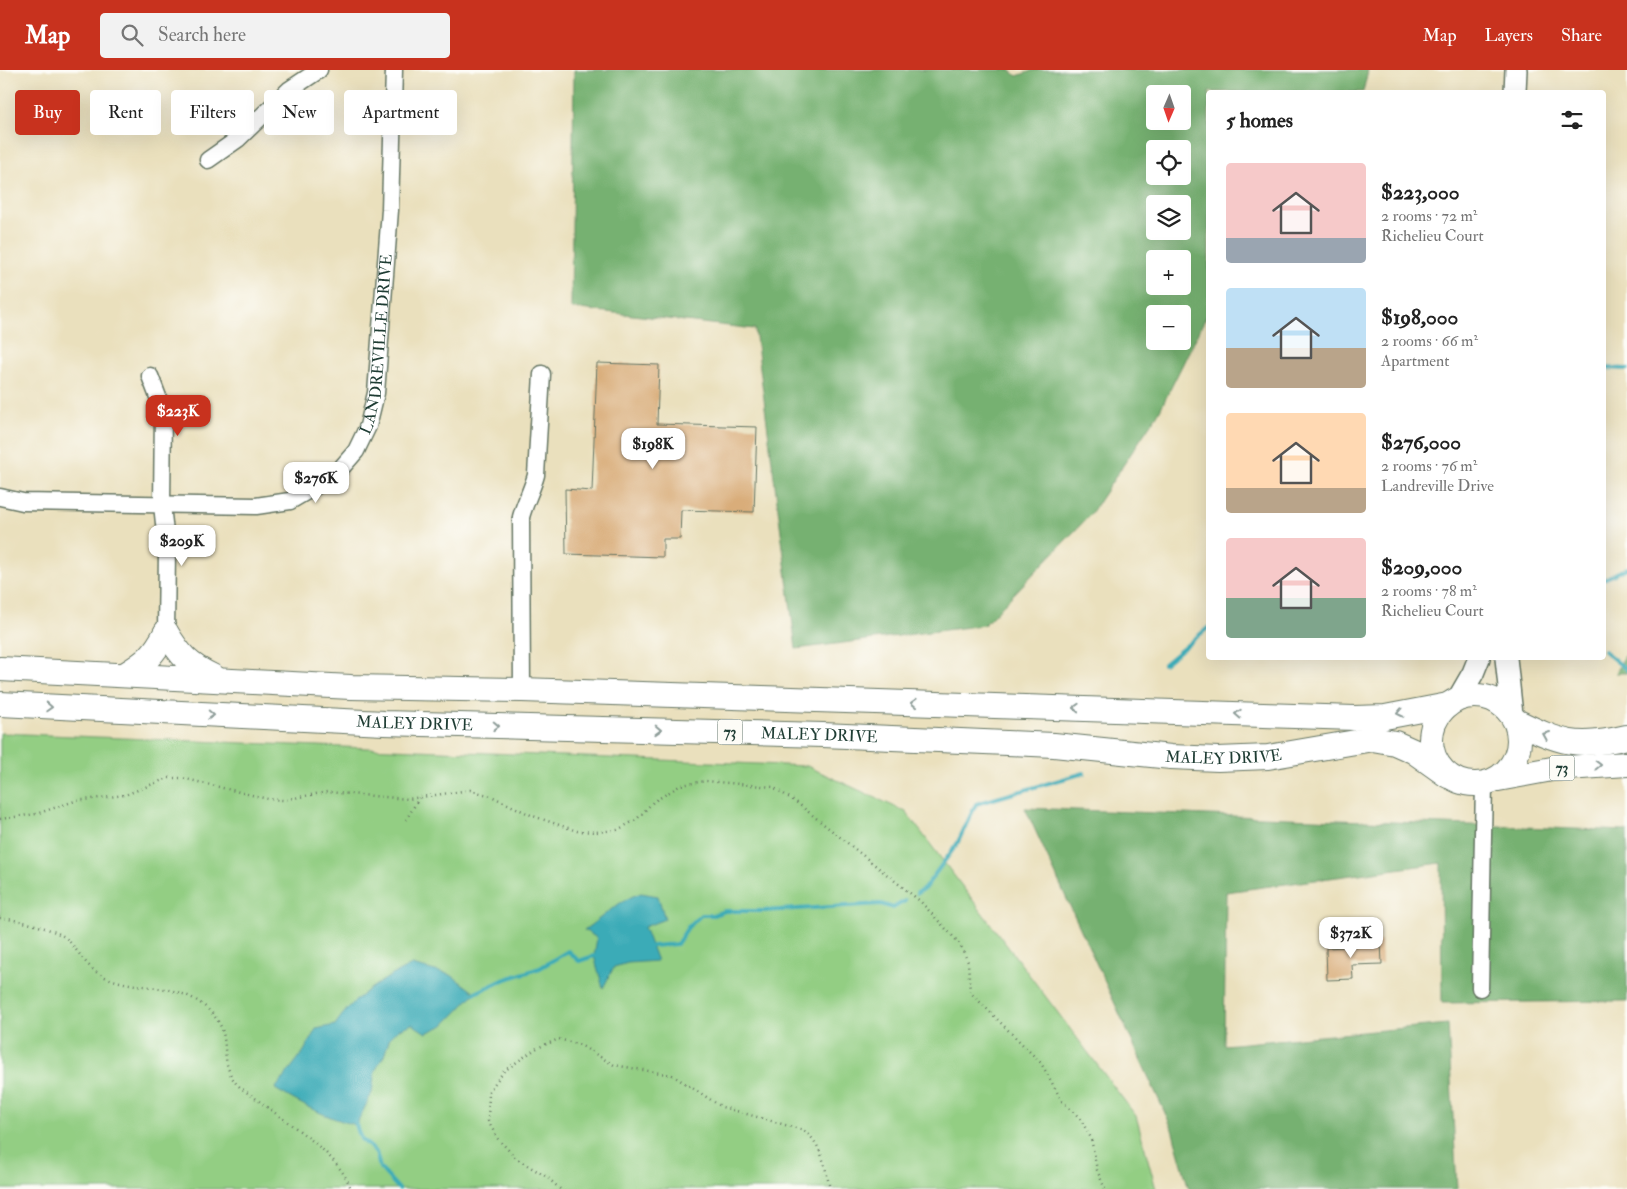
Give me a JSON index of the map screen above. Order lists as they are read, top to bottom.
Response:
{
  "streets": {
    "highway": ["MALEY DRIVE", "73"],
    "street": ["LANDREVILLE DRIVE"]
  },
  "crossings": [
    ["MALEY DRIVE", "73"]
  ],
  "north": "bottom",
  "page": {
    "header": "Map",
    "search": "Search here",
    "nav": ["Map", "Layers", "Share"],
    "map_buttons": ["+", "−"],
    "chip": [
      "Buy",
      "Rent",
      "Filters",
      "New",
      "Apartment"
    ],
    "heading": "5 homes",
    "list": [
      {
        "name": "$223,000",
        "note": "2 rooms · 72 m² · Richelieu Court"
      },
      {
        "name": "$198,000",
        "note": "2 rooms · 66 m² · Apartment"
      },
      {
        "name": "$276,000",
        "note": "2 rooms · 76 m² · Landreville Drive"
      },
      {
        "name": "$209,000",
        "note": "2 rooms · 78 m² · Richelieu Court"
      }
    ],
    "price": [
      "$223K",
      "$198K",
      "$276K",
      "$209K",
      "$372K"
    ]
  }
}
